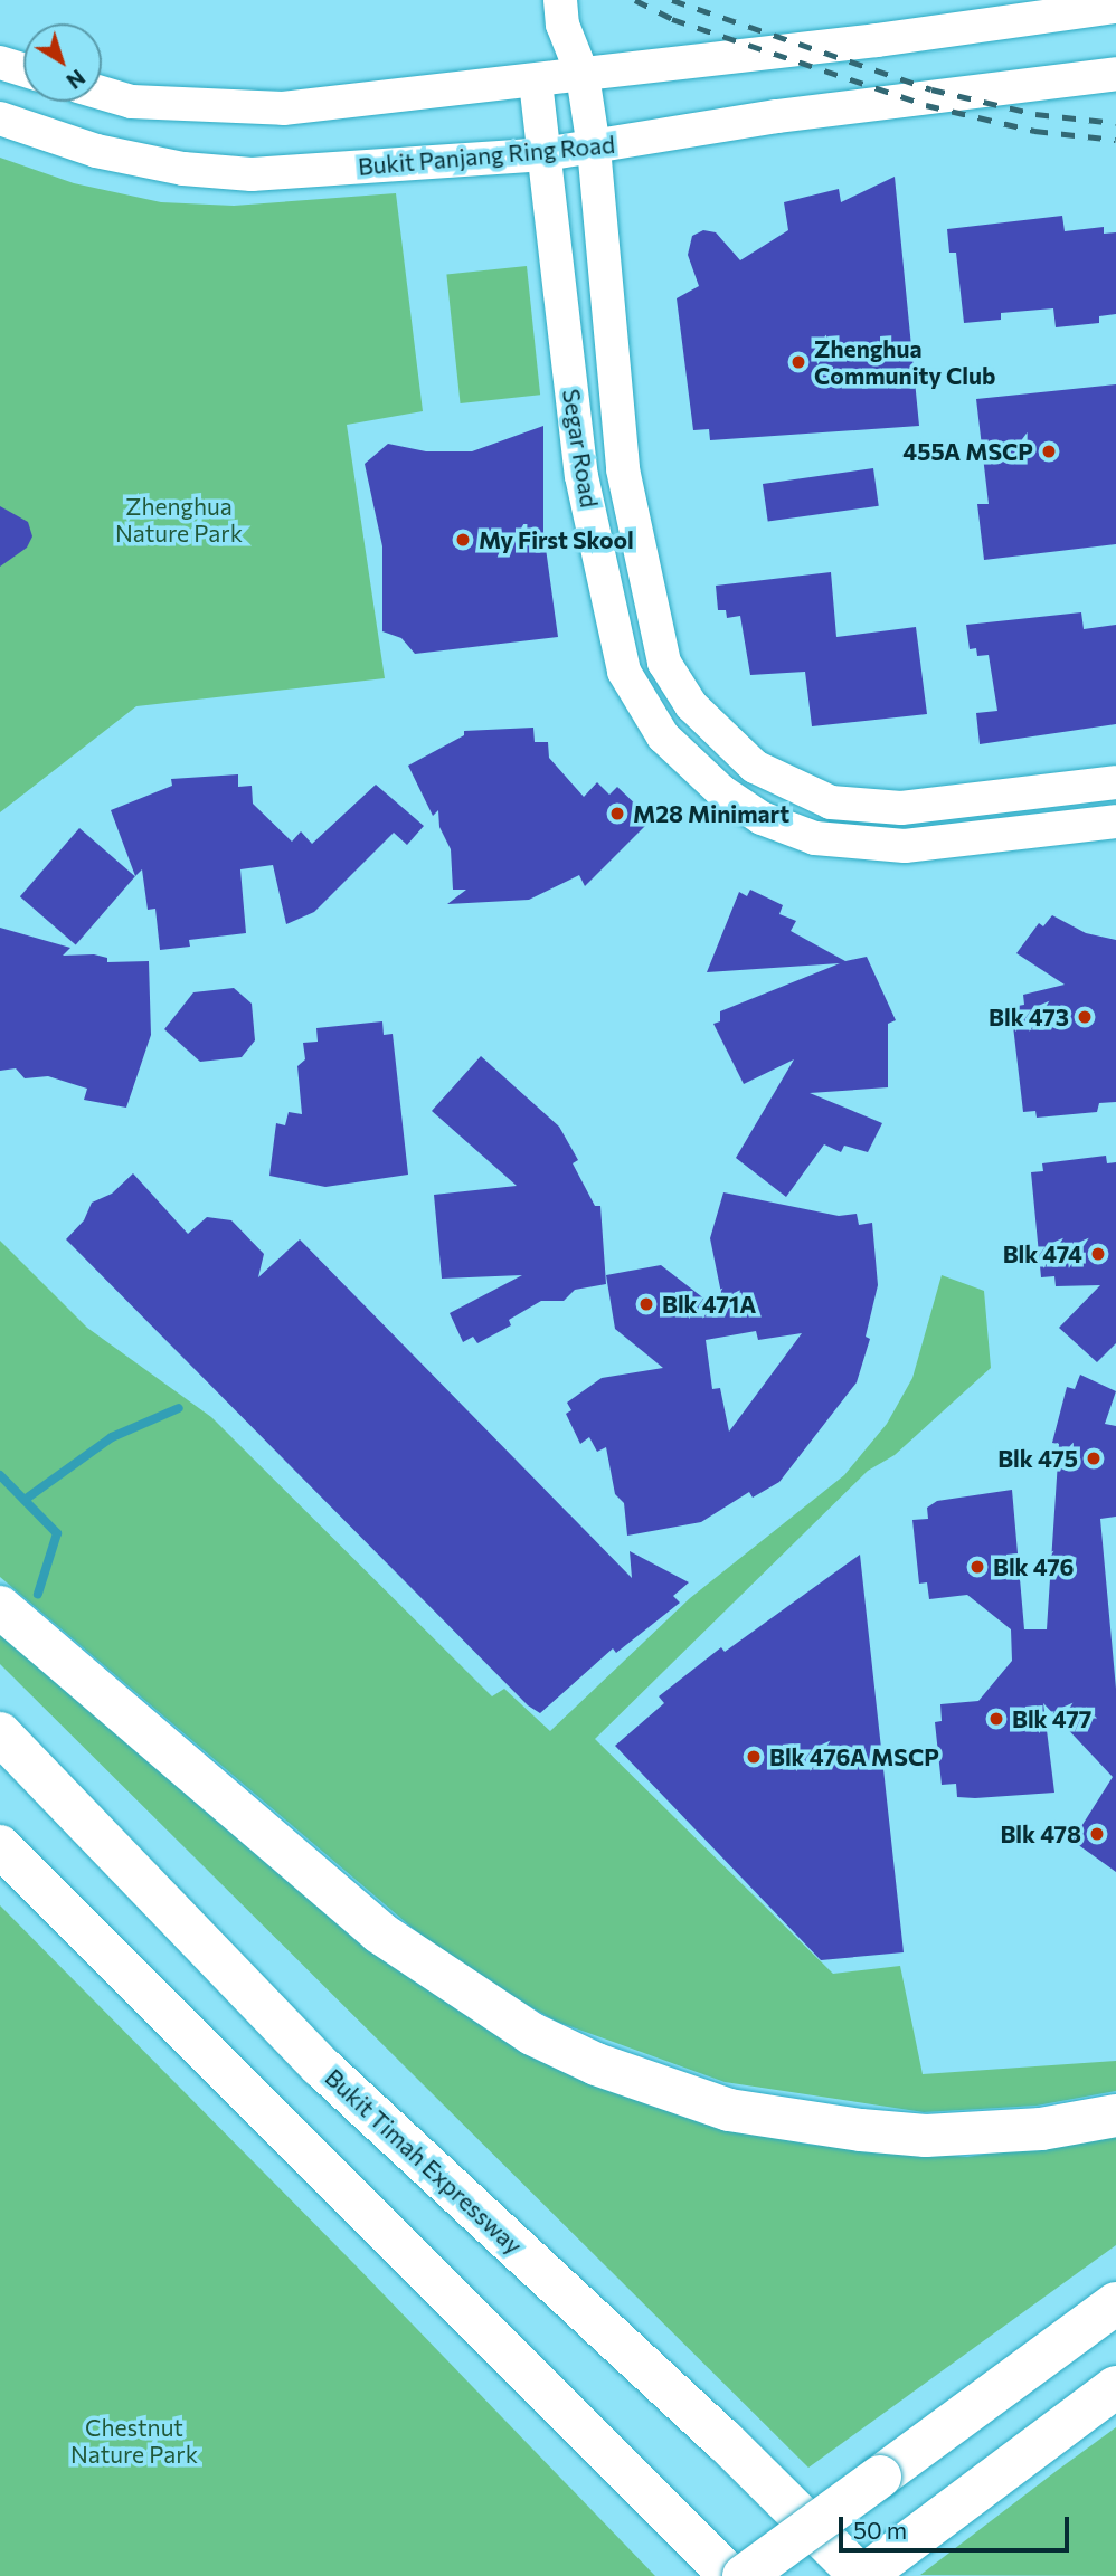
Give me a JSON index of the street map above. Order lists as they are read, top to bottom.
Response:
{
  "streets": {
    "highway": ["Bukit Timah Expressway"],
    "street": ["Bukit Panjang Ring Road", "Segar Road"]
  },
  "crossings": [
    ["Bukit Panjang Ring Road", "Segar Road"]
  ],
  "parks": ["Zhenghua Nature Park", "Chestnut Nature Park"],
  "places": [
    "Zhenghua Community Club",
    "455A MSCP",
    "My First Skool",
    "M28 Minimart",
    "Blk 473",
    "Blk 474",
    "Blk 471A",
    "Blk 475",
    "Blk 476",
    "Blk 477",
    "Blk 476A MSCP",
    "Blk 478"
  ],
  "scale_bar": "50 m",
  "north": "bottom right"
}
